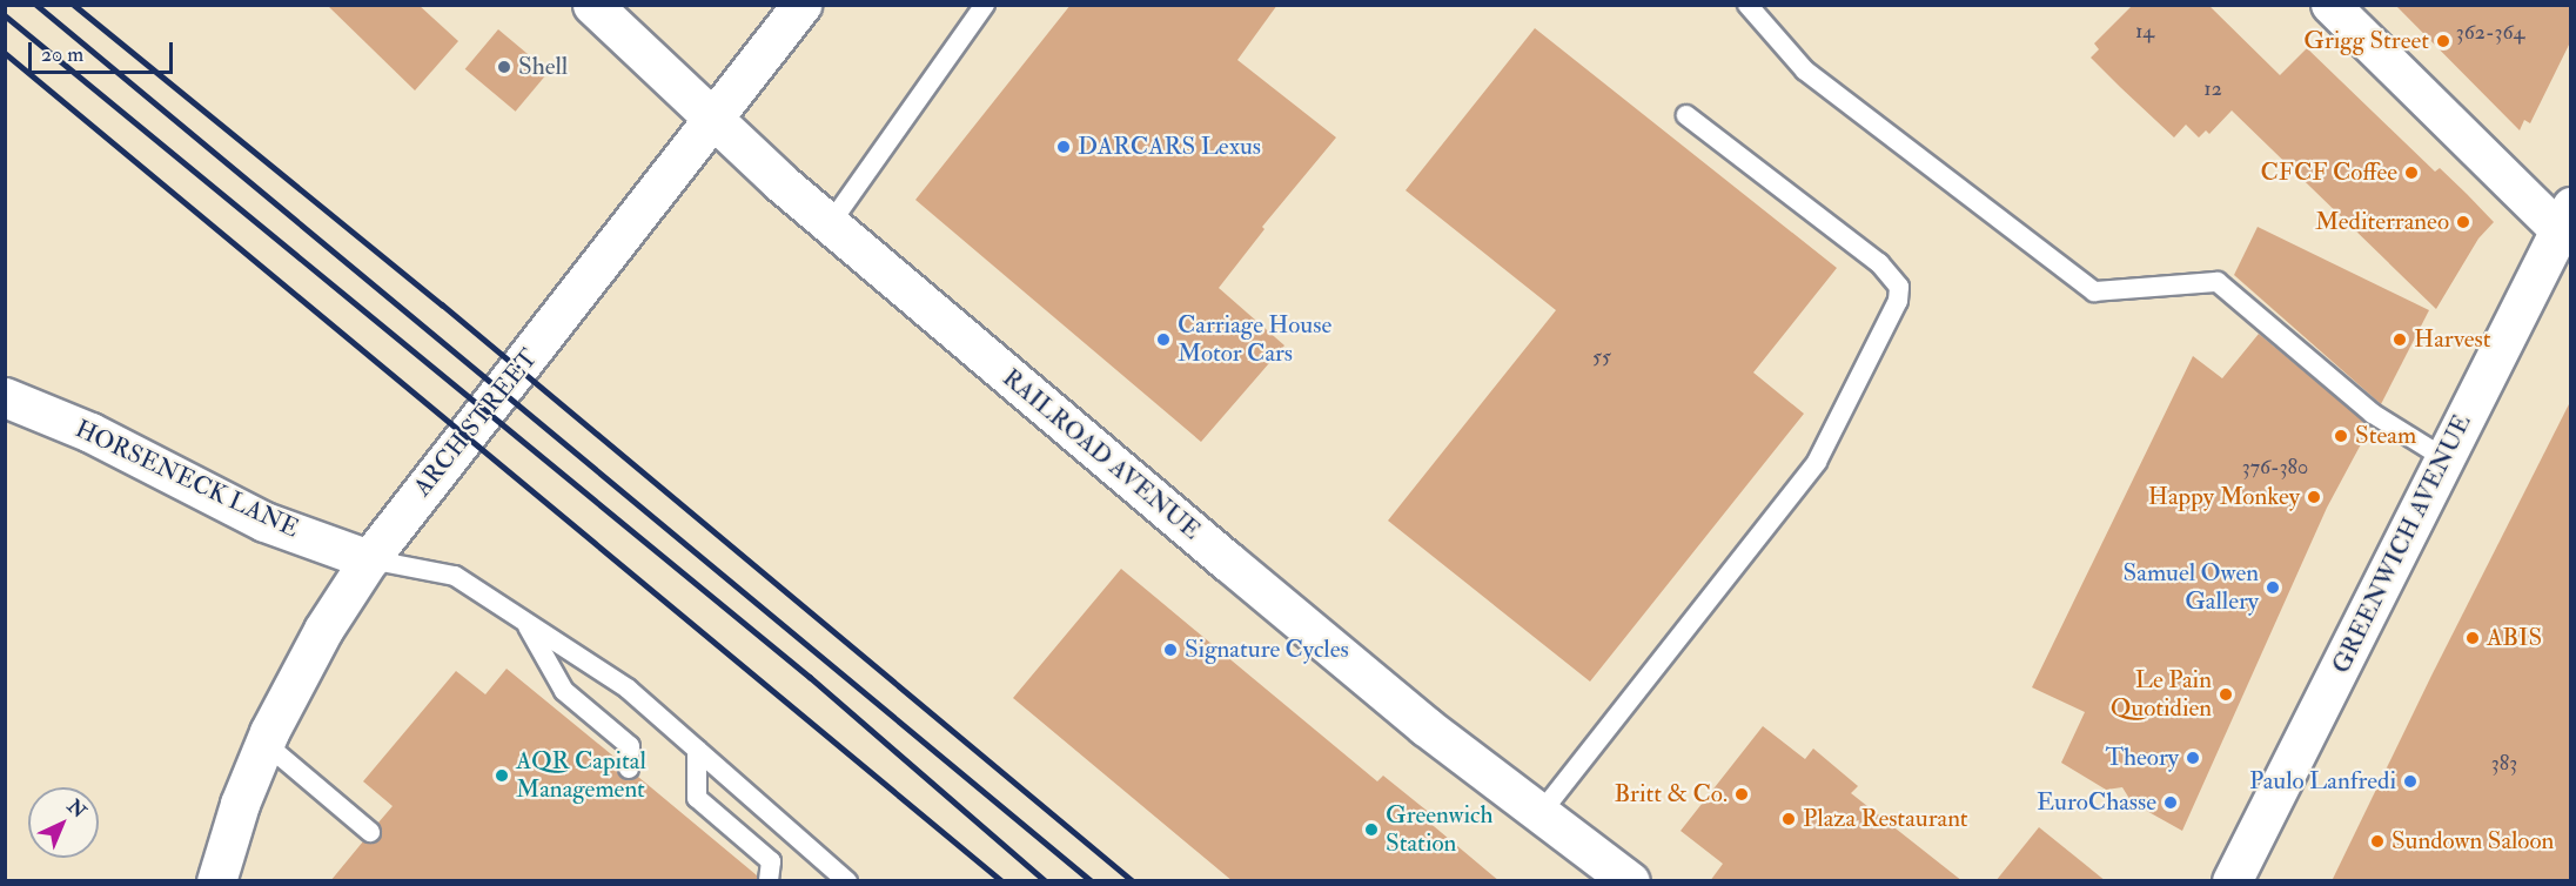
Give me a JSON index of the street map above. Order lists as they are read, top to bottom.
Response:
{
  "streets": {
    "main road": [
      "ARCH STREET",
      "RAILROAD AVENUE",
      "HORSENECK LANE",
      "GREENWICH AVENUE"
    ]
  },
  "crossings": [
    ["ARCH STREET", "RAILROAD AVENUE"],
    ["ARCH STREET", "HORSENECK LANE"]
  ],
  "places": [
    "Grigg Street",
    "Shell",
    "DARCARS Lexus",
    "CFCF Coffee",
    "Mediterraneo",
    "Carriage House Motor Cars",
    "Harvest",
    "Steam",
    "Happy Monkey",
    "Samuel Owen Gallery",
    "ABIS",
    "Signature Cycles",
    "Le Pain Quotidien",
    "Theory",
    "AQR Capital Management",
    "Paulo Lanfredi",
    "Britt & Co.",
    "EuroChasse",
    "Plaza Restaurant",
    "Greenwich Station",
    "Sundown Saloon"
  ],
  "house_numbers": [
    "14",
    "362-364",
    "12",
    "55",
    "376-380",
    "383"
  ],
  "scale_bar": "20 m",
  "north": "top right"
}
